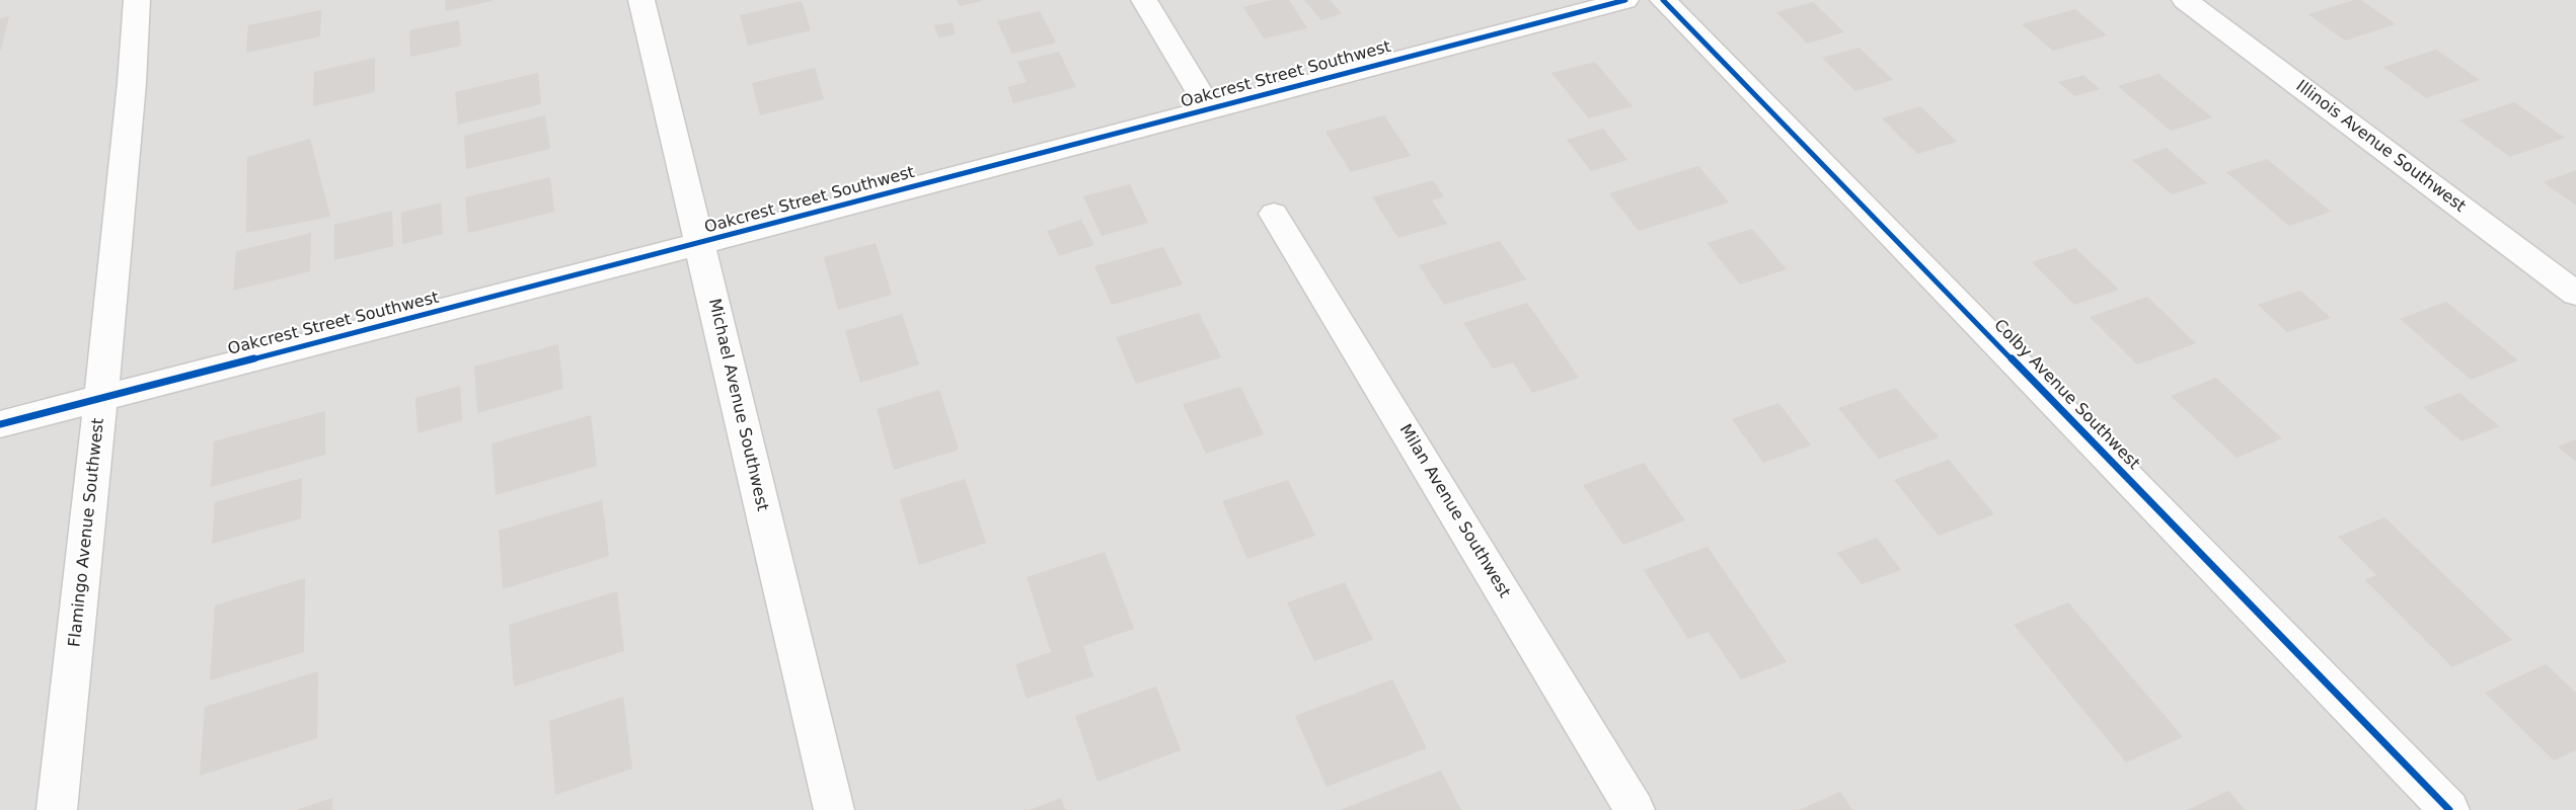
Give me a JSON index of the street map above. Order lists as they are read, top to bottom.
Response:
{
  "streets": {
    "street": [
      "Oakcrest Street Southwest",
      "Illinois Avenue Southwest",
      "Colby Avenue Southwest",
      "Michael Avenue Southwest",
      "Milan Avenue Southwest",
      "Flamingo Avenue Southwest"
    ]
  },
  "crossings": [
    ["Oakcrest Street Southwest", "Michael Avenue Southwest"],
    ["Oakcrest Street Southwest", "Flamingo Avenue Southwest"]
  ]
}
